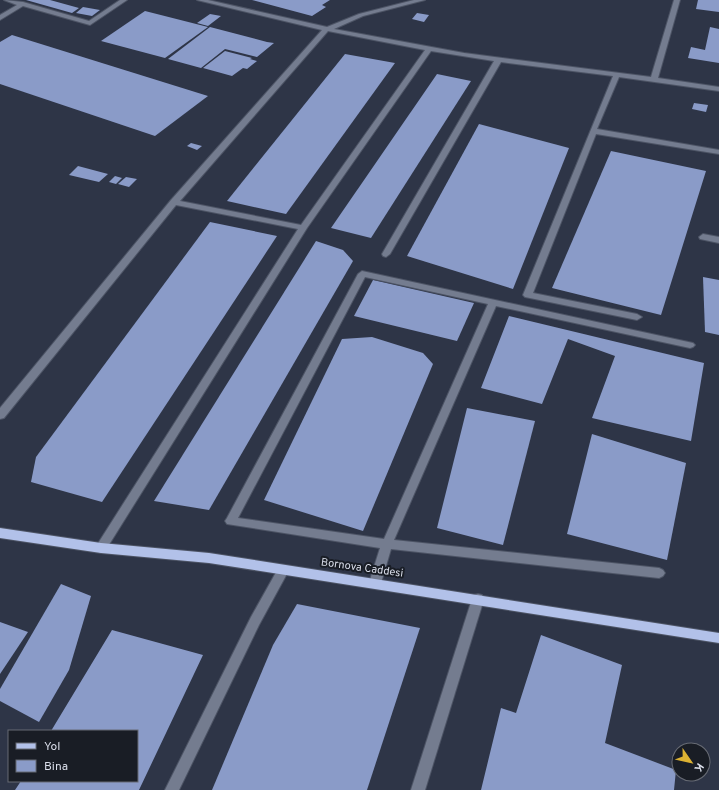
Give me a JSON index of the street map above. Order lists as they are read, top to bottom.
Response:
{
  "streets": {
    "main road": ["Bornova Caddesi"]
  },
  "legend": ["Yol", "Bina"],
  "north": "bottom right"
}
